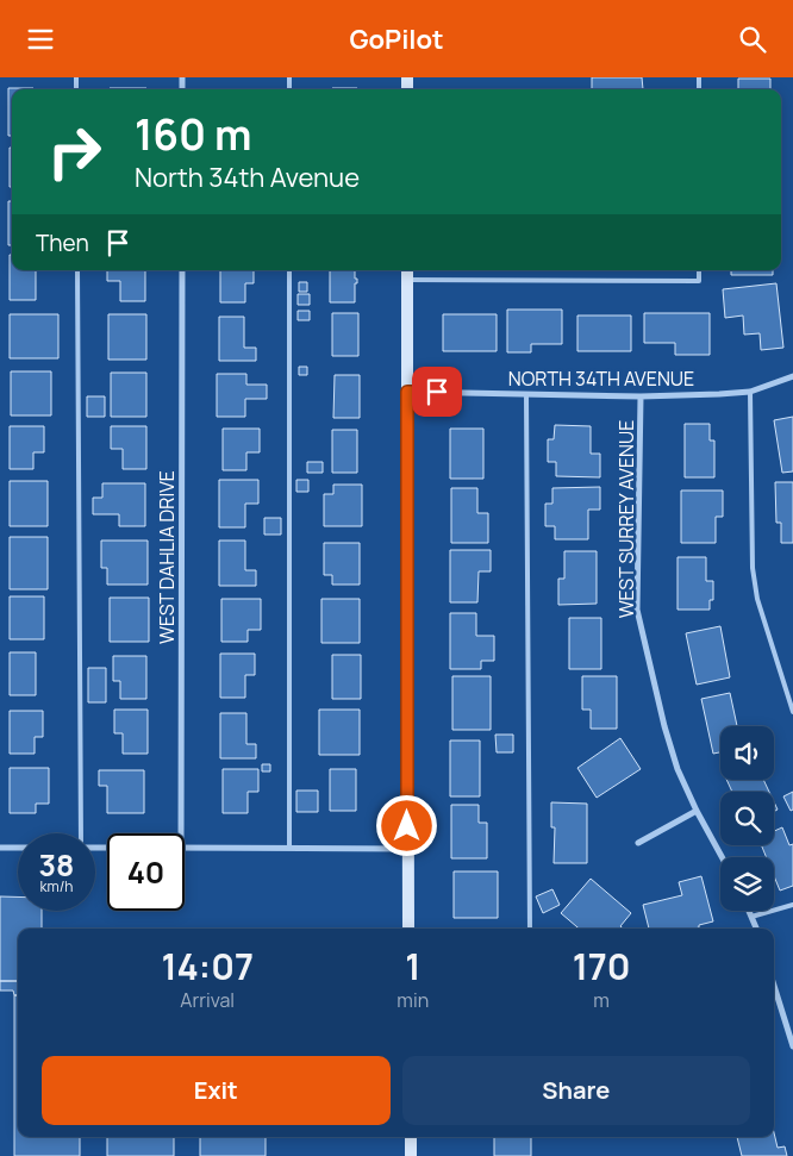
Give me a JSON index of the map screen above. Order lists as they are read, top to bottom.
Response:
{
  "streets": {
    "street": ["NORTH 34TH AVENUE", "WEST SURREY AVENUE", "WEST DAHLIA DRIVE"]
  },
  "crossings": [
    ["NORTH 34TH AVENUE", "WEST SURREY AVENUE"]
  ],
  "page": {
    "header": "GoPilot",
    "turn": ["160 m", "North 34th Avenue"],
    "then": "Then",
    "speed": "38 km/h",
    "limit": "40",
    "eta": [
      "14:07",
      "Arrival",
      "1",
      "min",
      "170",
      "m"
    ],
    "buttons": ["Exit", "Share"]
  }
}
